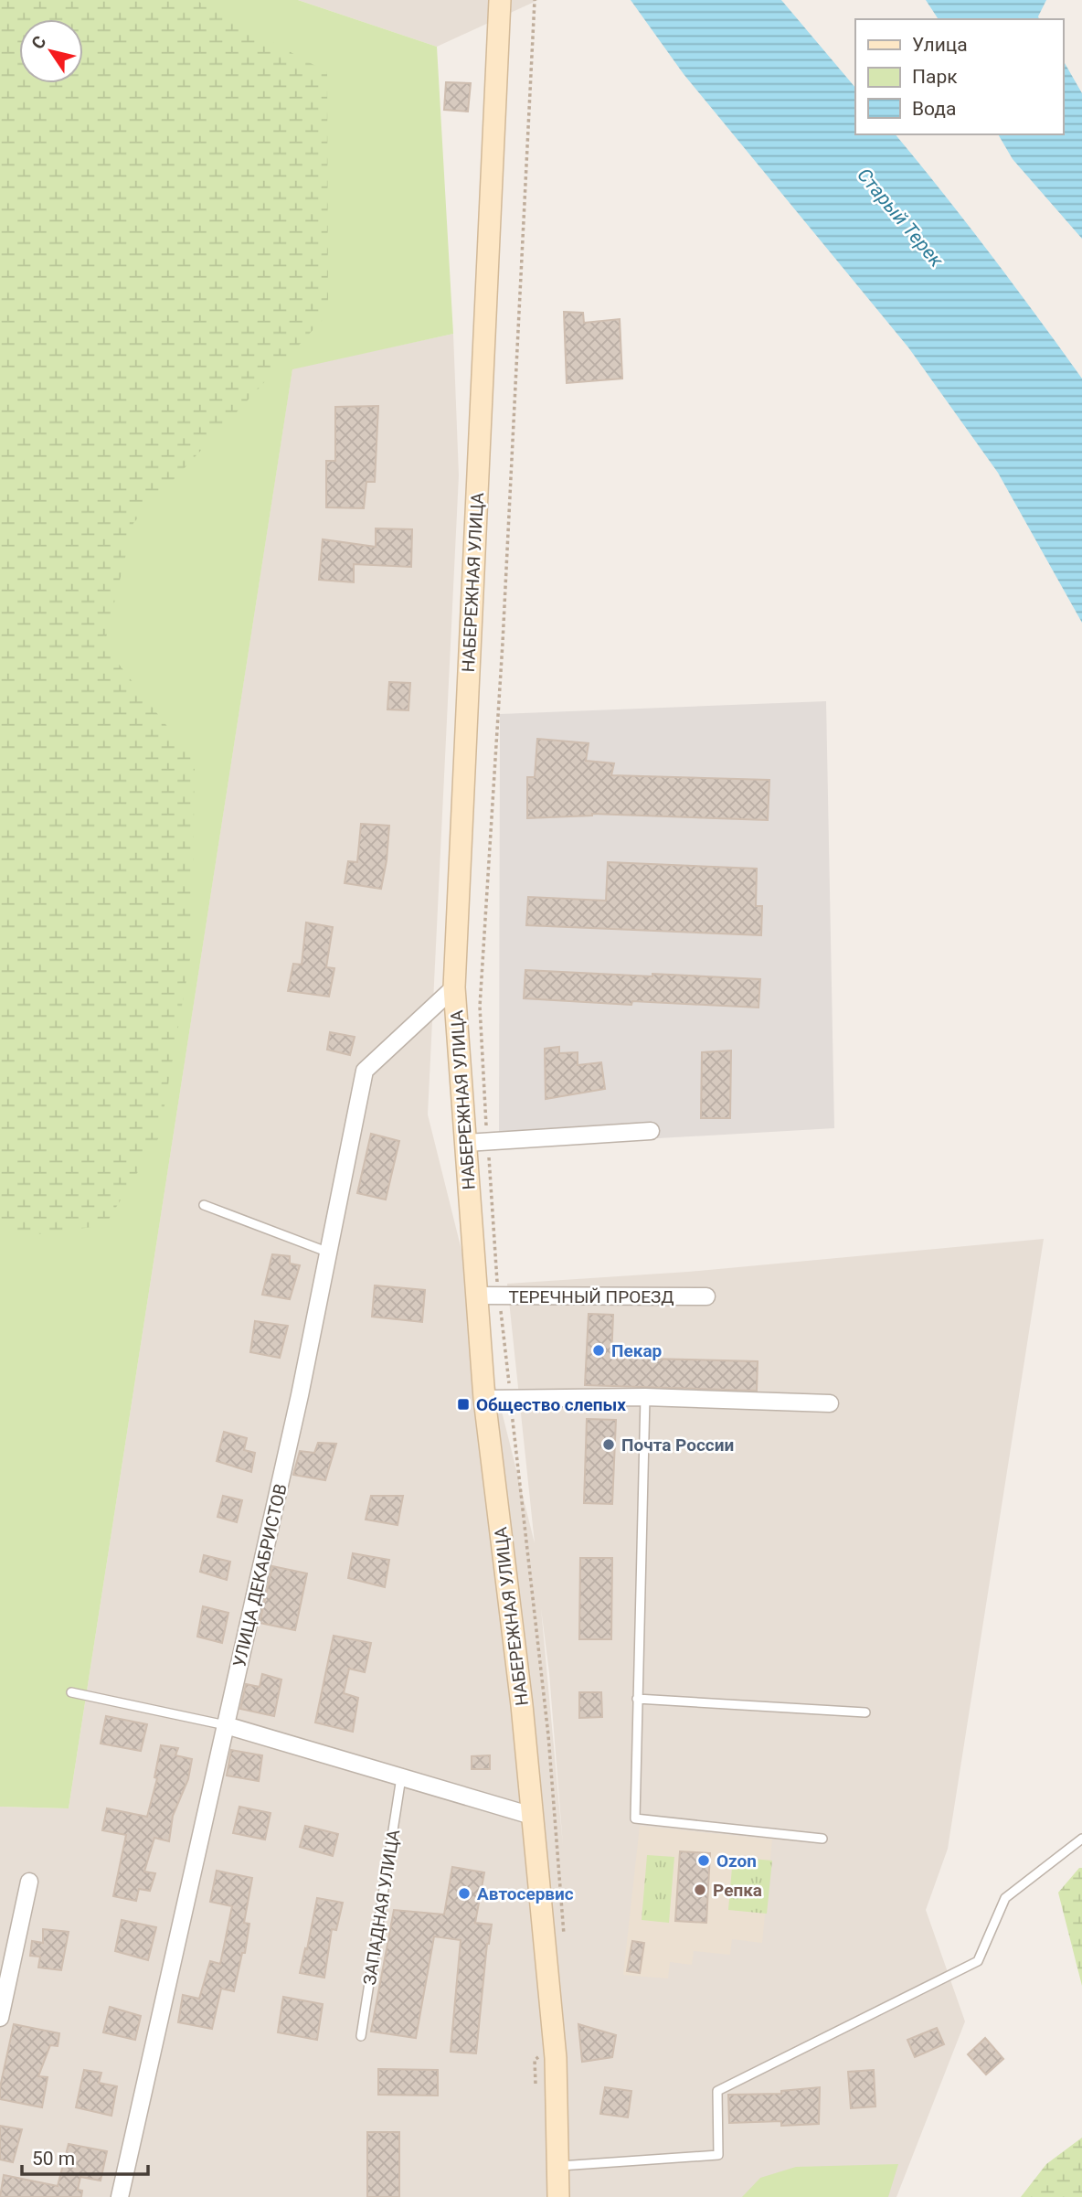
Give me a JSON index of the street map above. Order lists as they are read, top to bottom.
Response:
{
  "streets": {
    "main road": ["НАБЕРЕЖНАЯ УЛИЦА"],
    "street": ["ТЕРЕЧНЫЙ ПРОЕЗД", "УЛИЦА ДЕКАБРИСТОВ"],
    "lane": ["ЗАПАДНАЯ УЛИЦА"]
  },
  "crossings": [
    ["НАБЕРЕЖНАЯ УЛИЦА", "ТЕРЕЧНЫЙ ПРОЕЗД"],
    ["НАБЕРЕЖНАЯ УЛИЦА", "УЛИЦА ДЕКАБРИСТОВ"]
  ],
  "water": ["Старый Терек"],
  "places": {
    "other": [
      "Пекар",
      "Почта России",
      "Ozon",
      "Репка",
      "Автосервис"
    ],
    "transit": ["Общество слепых"]
  },
  "legend": ["Улица", "Парк", "Вода"],
  "scale_bar": "50 m",
  "north": "top left"
}
